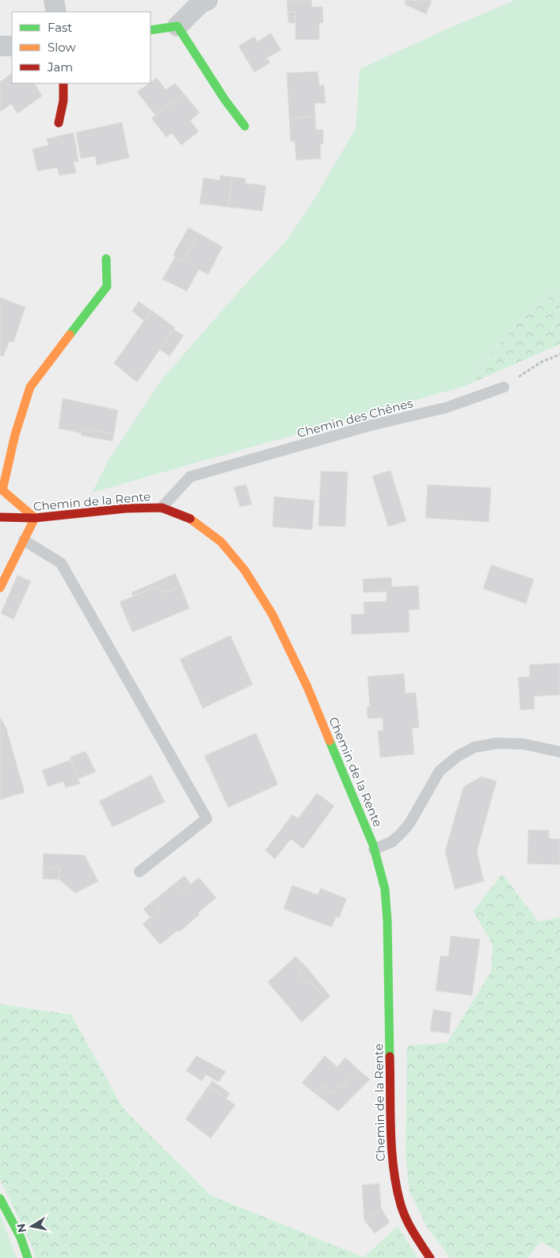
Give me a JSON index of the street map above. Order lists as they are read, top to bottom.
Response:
{
  "streets": {
    "street": ["Chemin de la Rente"],
    "lane": ["Chemin des Chênes"]
  },
  "crossings": [
    ["Chemin des Chênes", "Chemin de la Rente"]
  ],
  "legend": ["Fast", "Slow", "Jam"],
  "north": "left"
}
